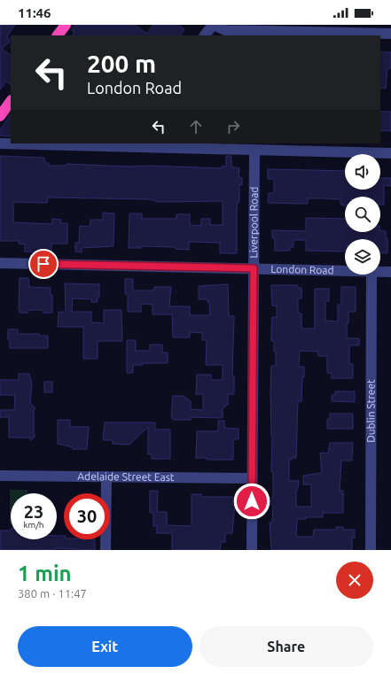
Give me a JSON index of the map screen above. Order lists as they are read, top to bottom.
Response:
{
  "streets": {
    "street": [
      "Liverpool Road",
      "London Road",
      "Dublin Street",
      "Adelaide Street East"
    ]
  },
  "crossings": [
    ["Liverpool Road", "London Road"],
    ["Liverpool Road", "Adelaide Street East"]
  ],
  "page": {
    "status": "11:46",
    "turn": ["200 m", "London Road"],
    "speed": "23 km/h",
    "limit": "30",
    "heading": ["1 min", "380 m · 11:47"],
    "buttons": ["Exit", "Share"]
  }
}
